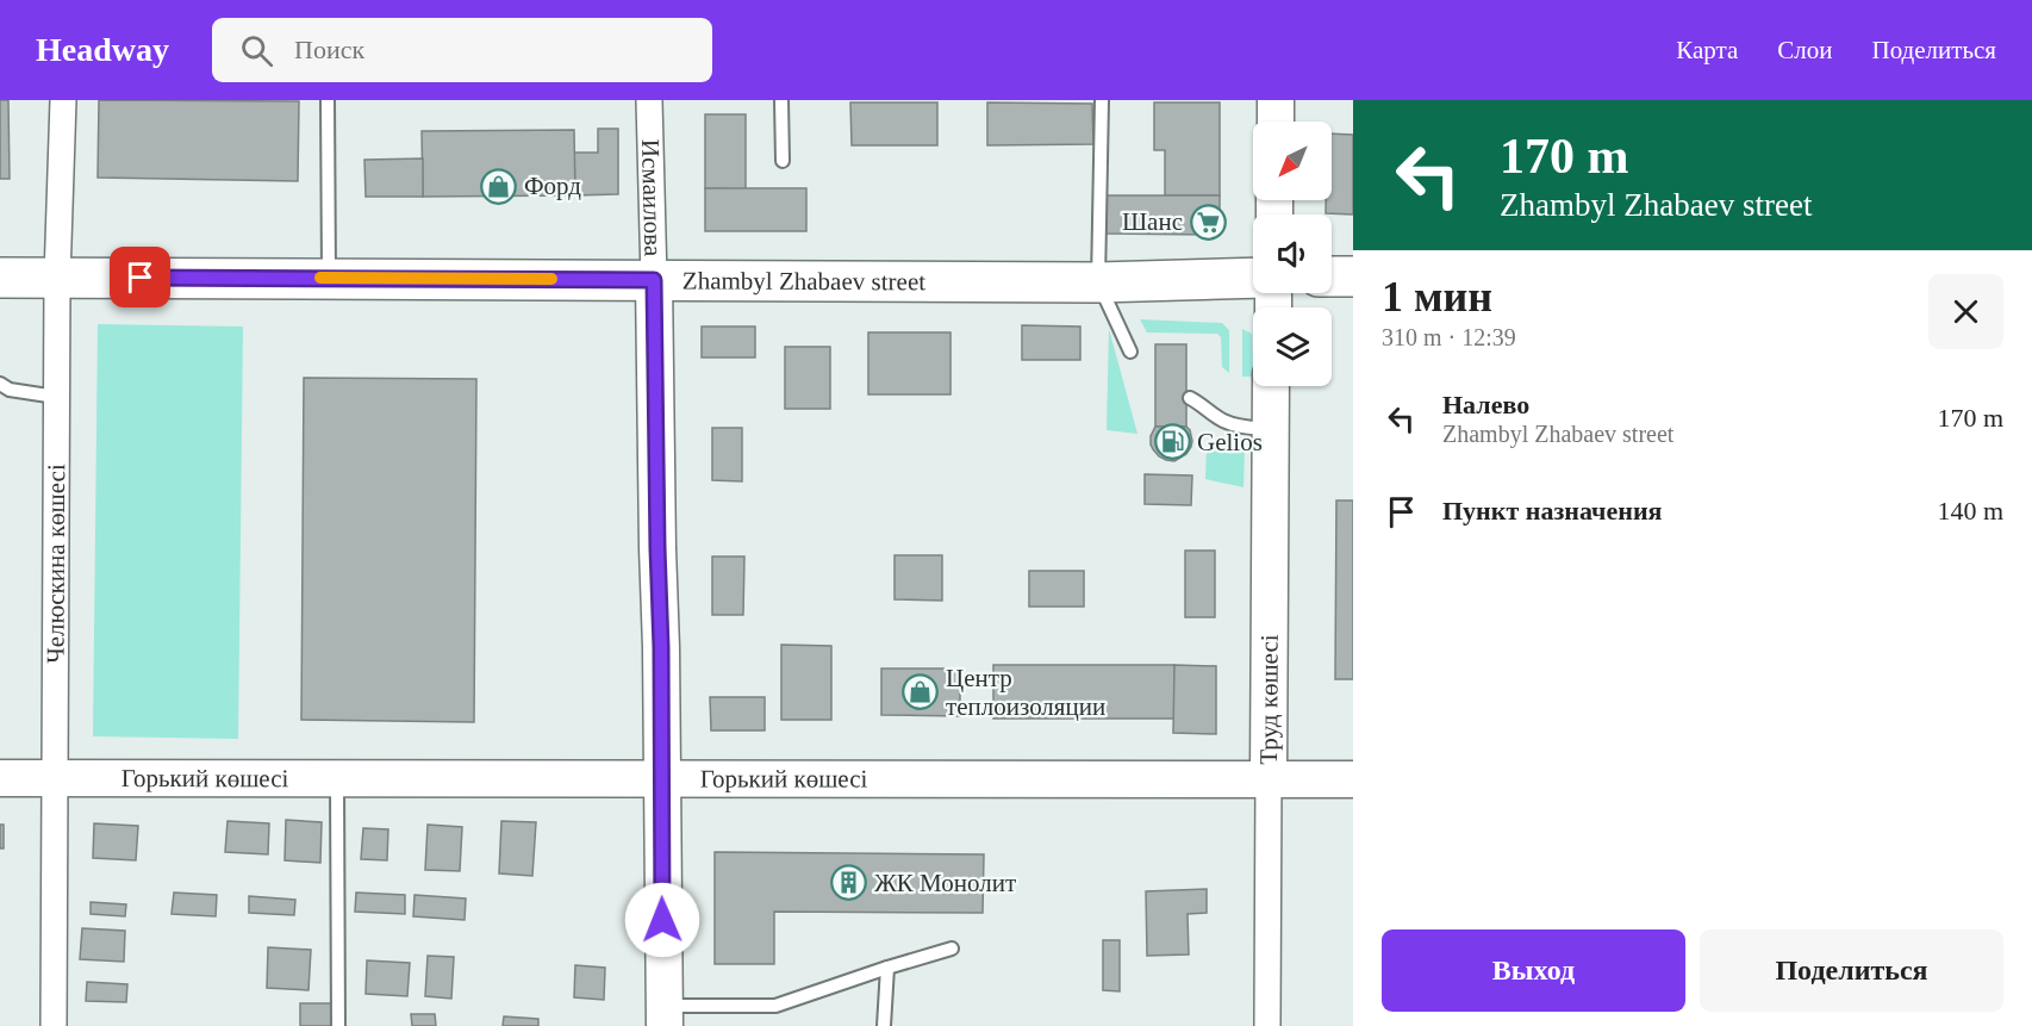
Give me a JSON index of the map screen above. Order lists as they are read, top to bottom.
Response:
{
  "streets": {
    "main road": ["Zhambyl Zhabaev street"],
    "street": [
      "Исмаилова",
      "Челюскина көшесі",
      "Труд көшесі",
      "Горький көшесі"
    ]
  },
  "crossings": [
    ["Исмаилова", "Zhambyl Zhabaev street"],
    ["Исмаилова", "Горький көшесі"],
    ["Zhambyl Zhabaev street", "Челюскина көшесі"],
    ["Челюскина көшесі", "Горький көшесі"],
    ["Труд көшесі", "Горький көшесі"]
  ],
  "places": {
    "shop": ["Форд", "Центр теплоизоляции"],
    "supermarket": ["Шанс"],
    "fuel station": ["Gelios"],
    "building": ["ЖК Монолит"]
  },
  "north": "bottom left",
  "page": {
    "header": "Headway",
    "search": "Поиск",
    "nav": ["Карта", "Слои", "Поделиться"],
    "turn": ["170 m", "Zhambyl Zhabaev street"],
    "heading": ["1 мин", "310 m · 12:39"],
    "list": [
      {
        "name": "Налево",
        "note": "Zhambyl Zhabaev street",
        "value": "170 m"
      },
      {
        "name": "Пункт назначения",
        "value": "140 m"
      }
    ],
    "buttons": ["Выход", "Поделиться"]
  }
}
